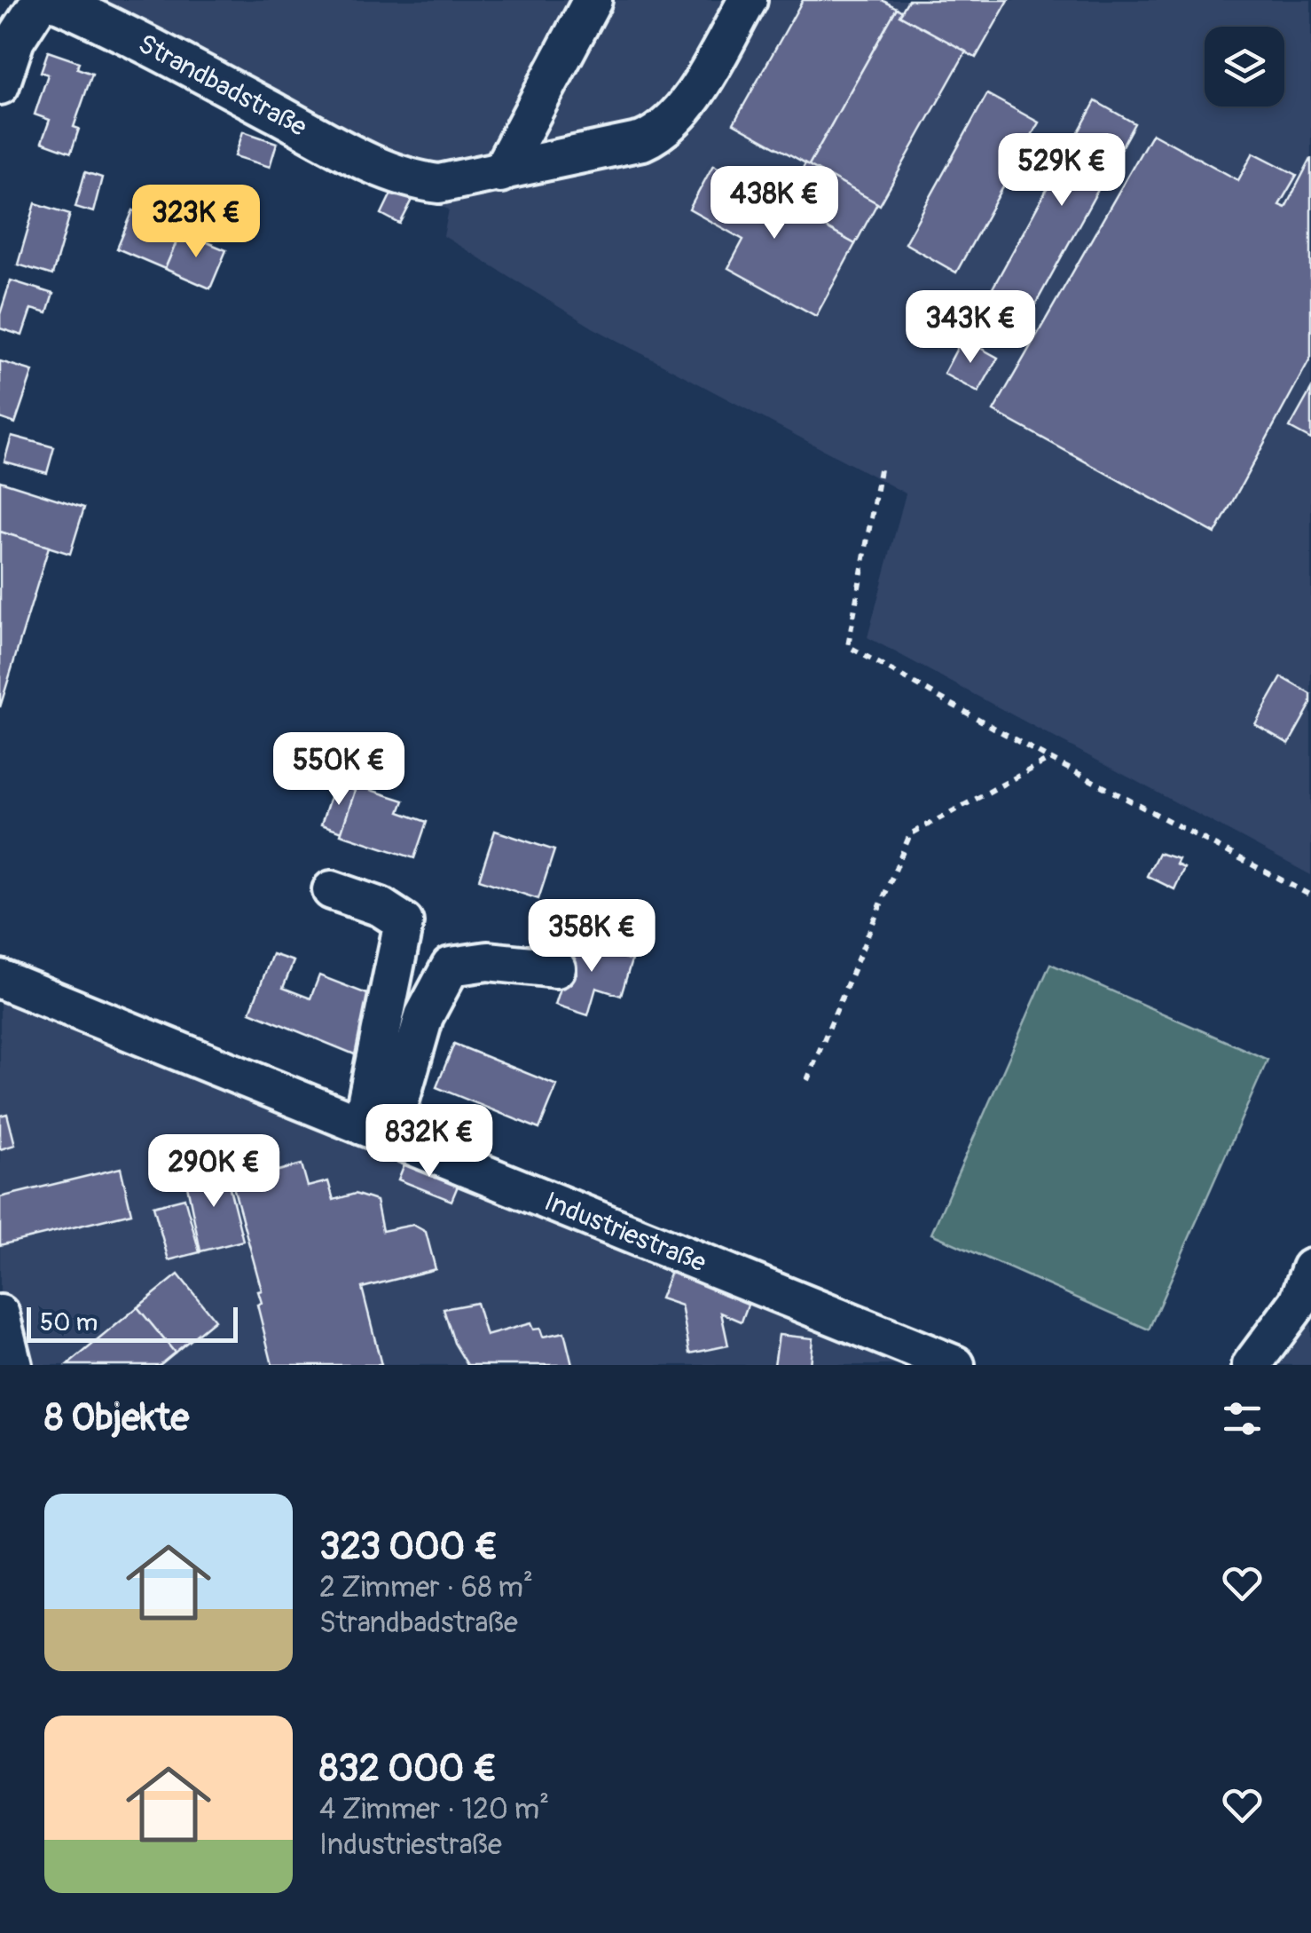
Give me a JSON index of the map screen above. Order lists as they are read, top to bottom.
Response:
{
  "streets": {
    "street": ["Strandbadstraße", "Industriestraße"]
  },
  "scale_bar": "50 m",
  "page": {
    "price": [
      "529K €",
      "438K €",
      "323K €",
      "343K €",
      "550K €",
      "358K €",
      "832K €",
      "290K €"
    ],
    "scale": "50 m",
    "heading": "8 Objekte",
    "list": [
      {
        "name": "323 000 €",
        "note": "2 Zimmer · 68 m² · Strandbadstraße"
      },
      {
        "name": "832 000 €",
        "note": "4 Zimmer · 120 m² · Industriestraße"
      }
    ]
  }
}
